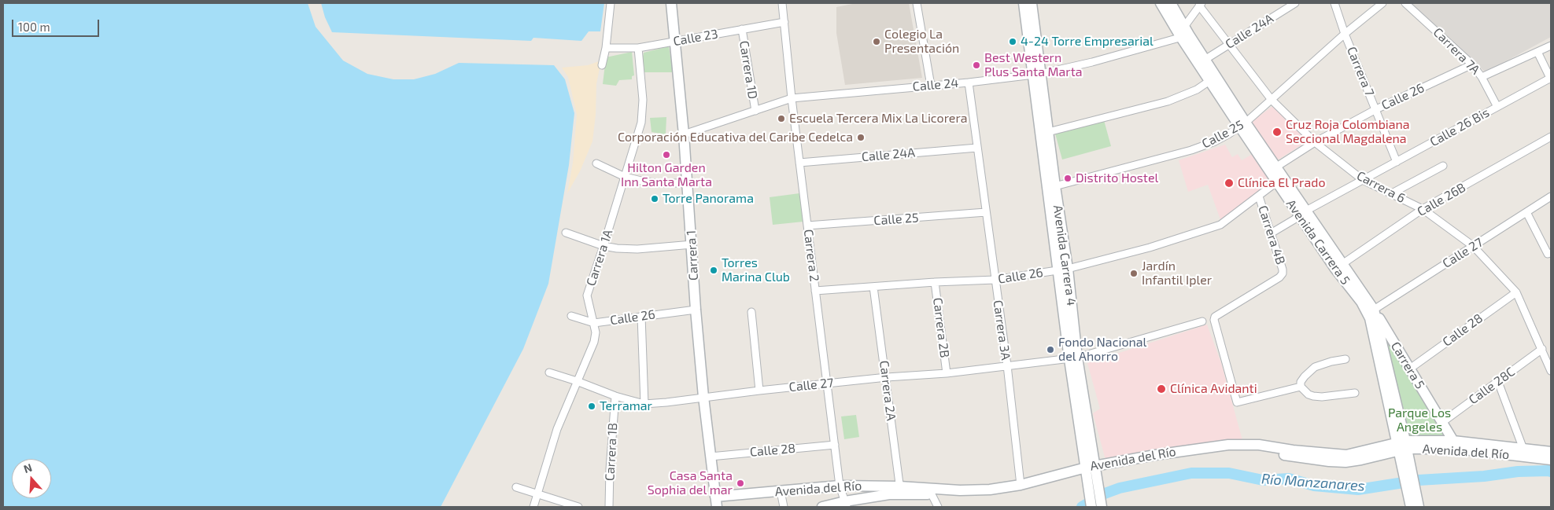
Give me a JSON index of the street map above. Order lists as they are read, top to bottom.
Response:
{
  "streets": {
    "street": [
      "Calle 24A",
      "Calle 23",
      "Carrera 7A",
      "Carrera 1D",
      "Carrera 7",
      "Calle 24",
      "Calle 26",
      "Calle 26 Bis",
      "Calle 25",
      "Carrera 6",
      "Calle 26B",
      "Carrera 4B",
      "Avenida Carrera 5",
      "Calle 27",
      "Carrera 1",
      "Carrera 2",
      "Avenida Carrera 4",
      "Carrera 1A",
      "Carrera 2B",
      "Carrera 3A",
      "Calle 28",
      "Carrera 5",
      "Calle 28C",
      "Carrera 2A",
      "Carrera 1B",
      "Avenida del Río"
    ]
  },
  "crossings": [
    ["Calle 24A", "Carrera 6"],
    ["Calle 24A", "Avenida Carrera 5"],
    ["Calle 24A", "Carrera 2"],
    ["Calle 24A", "Carrera 3A"],
    ["Calle 23", "Carrera 1D"],
    ["Calle 23", "Carrera 1"],
    ["Calle 23", "Carrera 2"],
    ["Calle 23", "Carrera 1A"],
    ["Carrera 7A", "Calle 26"],
    ["Carrera 7A", "Calle 26 Bis"],
    ["Carrera 1D", "Calle 24"],
    ["Carrera 7", "Calle 26"],
    ["Carrera 7", "Calle 26 Bis"],
    ["Carrera 7", "Calle 25"],
    ["Calle 24", "Avenida Carrera 5"],
    ["Calle 24", "Carrera 1"],
    ["Calle 24", "Carrera 2"],
    ["Calle 24", "Avenida Carrera 4"],
    ["Calle 24", "Carrera 3A"],
    ["Calle 26", "Carrera 6"],
    ["Calle 26", "Carrera 4B"],
    ["Calle 26", "Avenida Carrera 5"],
    ["Calle 26", "Carrera 1"],
    ["Calle 26", "Carrera 2"],
    ["Calle 26", "Avenida Carrera 4"],
    ["Calle 26", "Carrera 1A"],
    ["Calle 26", "Carrera 2B"],
    ["Calle 26", "Carrera 3A"],
    ["Calle 26", "Carrera 2A"],
    ["Calle 26 Bis", "Carrera 6"],
    ["Calle 26 Bis", "Carrera 4B"],
    ["Calle 26 Bis", "Avenida Carrera 5"],
    ["Calle 25", "Carrera 6"],
    ["Calle 25", "Avenida Carrera 5"],
    ["Calle 25", "Carrera 2"],
    ["Calle 25", "Avenida Carrera 4"],
    ["Calle 25", "Carrera 3A"],
    ["Carrera 6", "Calle 26B"],
    ["Carrera 6", "Calle 27"],
    ["Carrera 6", "Calle 28"],
    ["Carrera 6", "Calle 28C"],
    ["Calle 26B", "Avenida Carrera 5"],
    ["Avenida Carrera 5", "Calle 27"],
    ["Avenida Carrera 5", "Carrera 5"],
    ["Avenida Carrera 5", "Avenida del Río"],
    ["Calle 27", "Carrera 1"],
    ["Calle 27", "Carrera 2"],
    ["Calle 27", "Avenida Carrera 4"],
    ["Calle 27", "Carrera 1A"],
    ["Calle 27", "Carrera 2B"],
    ["Calle 27", "Carrera 3A"],
    ["Calle 27", "Carrera 5"],
    ["Calle 27", "Carrera 2A"],
    ["Calle 27", "Carrera 1B"],
    ["Carrera 1", "Calle 28"],
    ["Carrera 1", "Avenida del Río"],
    ["Carrera 2", "Calle 28"],
    ["Carrera 2", "Avenida del Río"],
    ["Avenida Carrera 4", "Avenida del Río"],
    ["Carrera 3A", "Avenida del Río"],
    ["Calle 28", "Carrera 5"],
    ["Carrera 5", "Calle 28C"],
    ["Carrera 5", "Avenida del Río"],
    ["Carrera 2A", "Avenida del Río"]
  ],
  "water": ["Río Manzanares"],
  "parks": ["Parque Los Angeles"],
  "places": [
    "Colegio La Presentación",
    "4-24 Torre Empresarial",
    "Best Western Plus Santa Marta",
    "Escuela Tercera Mix La Licorera",
    "Cruz Roja Colombiana Seccional Magdalena",
    "Corporación Educativa del Caribe Cedelca",
    "Hilton Garden Inn Santa Marta",
    "Distrito Hostel",
    "Clínica El Prado",
    "Torre Panorama",
    "Torres Marina Club",
    "Jardín Infantil Ipler",
    "Fondo Nacional del Ahorro",
    "Clínica Avidanti",
    "Terramar",
    "Casa Santa Sophia del mar"
  ],
  "scale_bar": "100 m",
  "north": "top"
}
